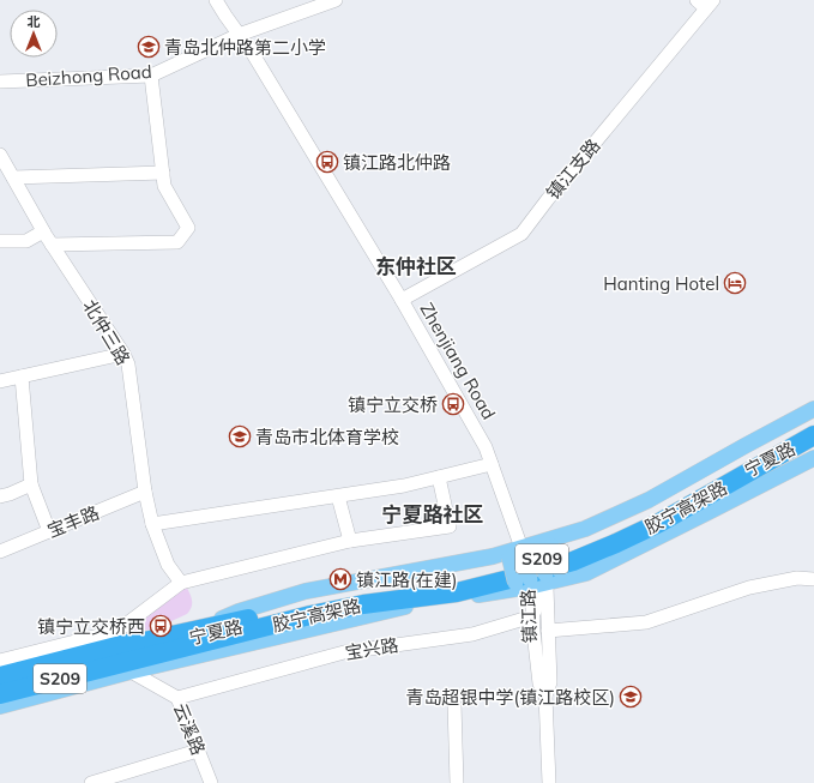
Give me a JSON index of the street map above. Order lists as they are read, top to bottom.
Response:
{
  "streets": {
    "highway": ["胶宁高架路", "S209"],
    "main road": ["宁夏路"],
    "street": [
      "Beizhong Road",
      "镇江支路",
      "北仲三路",
      "Zhenjiang Road",
      "宝丰路",
      "镇江路",
      "宝兴路",
      "云溪路"
    ]
  },
  "crossings": [
    ["Beizhong Road", "Zhenjiang Road"],
    ["镇江支路", "Zhenjiang Road"],
    ["北仲三路", "宝丰路"],
    ["Zhenjiang Road", "宁夏路"],
    ["宁夏路", "胶宁高架路"],
    ["宁夏路", "S209"],
    ["宁夏路", "镇江路"],
    ["宁夏路", "云溪路"],
    ["胶宁高架路", "S209"],
    ["宝兴路", "云溪路"]
  ],
  "districts": ["东仲社区", "宁夏路社区"],
  "places": {
    "school or university": ["青岛北仲路第二小学", "青岛市北体育学校", "青岛超银中学(镇江路校区)"],
    "bus stop": ["镇江路北仲路", "镇宁立交桥", "镇宁立交桥西"],
    "hotel": ["Hanting Hotel"],
    "metro station": ["镇江路(在建)"]
  },
  "north": "top"
}
